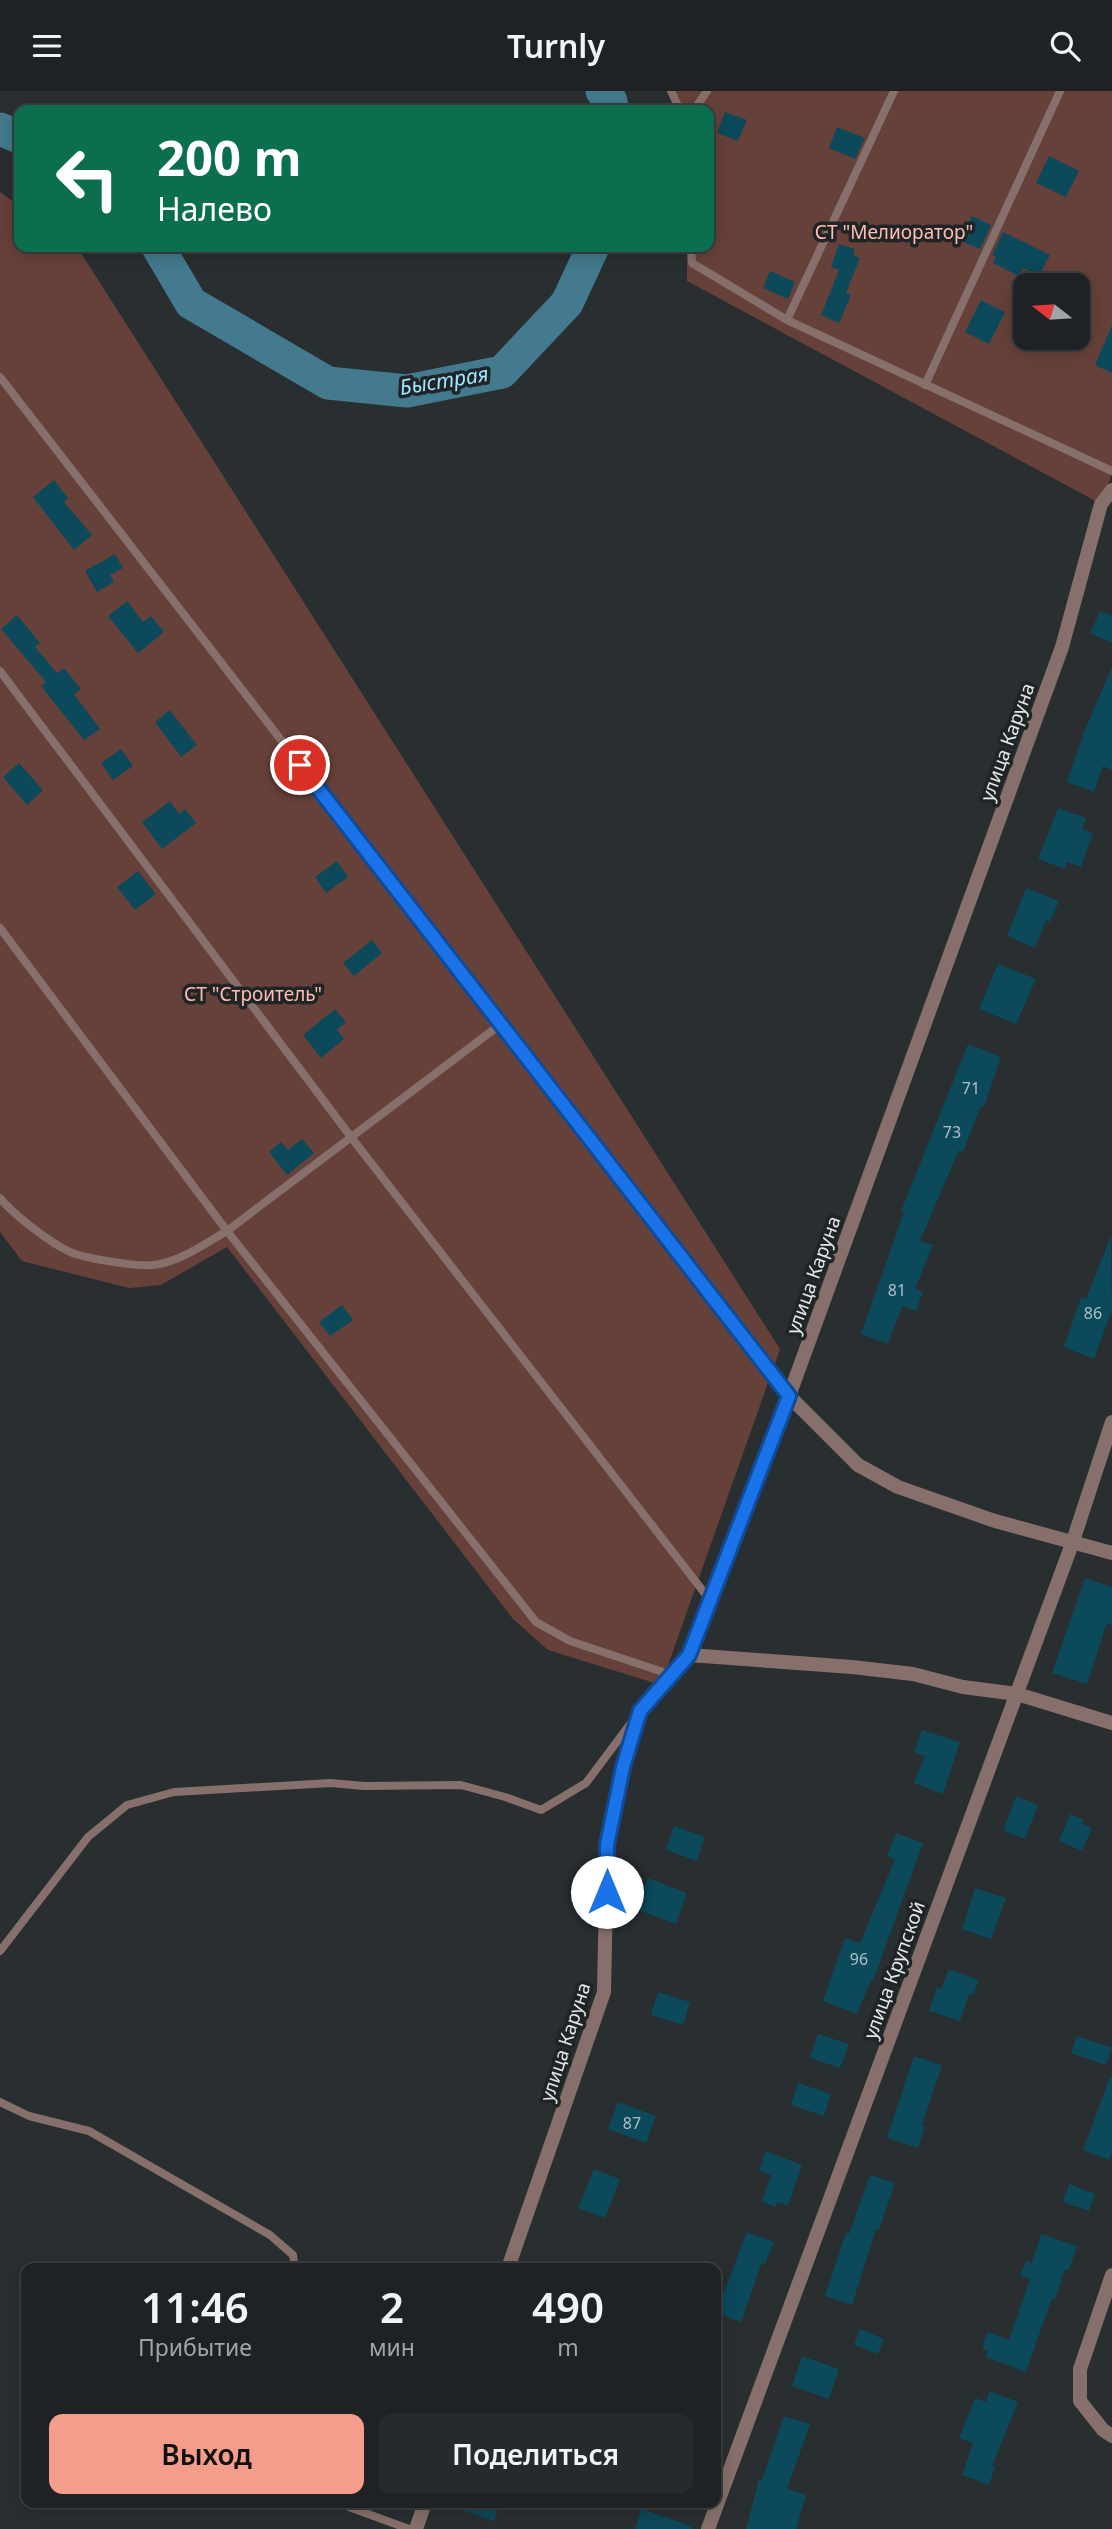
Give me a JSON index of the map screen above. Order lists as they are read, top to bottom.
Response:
{
  "streets": {
    "street": ["улица Каруна", "улица Крупской"]
  },
  "water": ["Быстрая"],
  "parks": ["СТ \"Мелиоратор\"", "СТ \"Строитель\""],
  "house_numbers": [
    "71",
    "73",
    "81",
    "86",
    "96",
    "87"
  ],
  "north": "left",
  "page": {
    "header": "Turnly",
    "turn": ["200 m", "Налево"],
    "eta": [
      "11:46",
      "Прибытие",
      "2",
      "мин",
      "490",
      "m"
    ],
    "buttons": ["Выход", "Поделиться"]
  }
}
